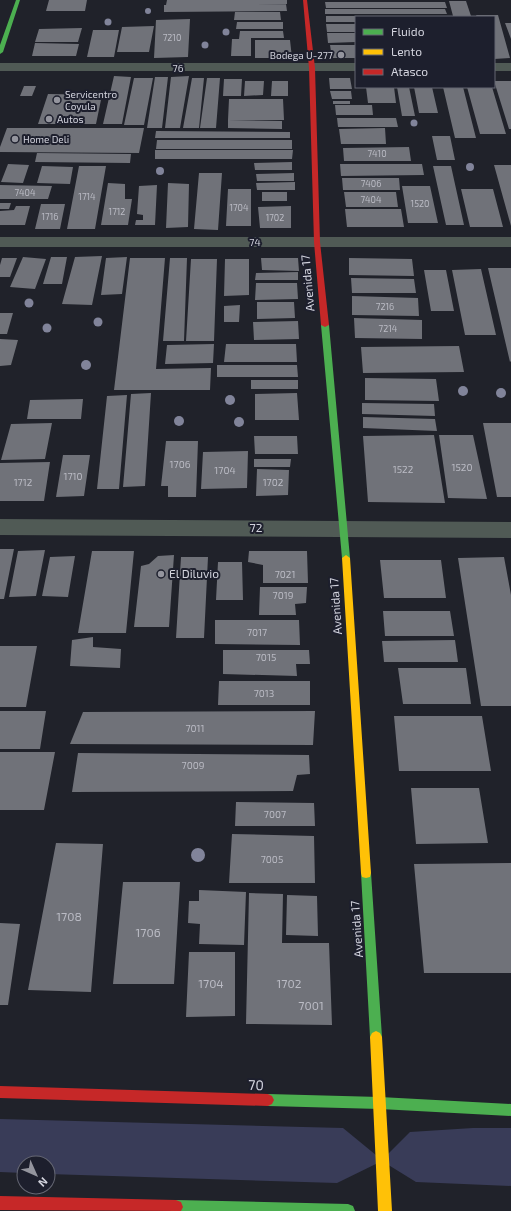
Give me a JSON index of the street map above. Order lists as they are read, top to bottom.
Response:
{
  "streets": {
    "street": [
      "76",
      "74",
      "Avenida 17",
      "72",
      "70"
    ]
  },
  "crossings": [
    ["76", "Avenida 17"],
    ["74", "Avenida 17"],
    ["Avenida 17", "72"],
    ["Avenida 17", "70"]
  ],
  "places": [
    "Bodega U-277",
    "Servicentro Coyula",
    "Autos",
    "Home Deli",
    "El Diluvio"
  ],
  "house_numbers": [
    "7210",
    "7410",
    "7406",
    "7404",
    "1714",
    "7404",
    "1520",
    "1704",
    "1712",
    "1716",
    "1702",
    "7216",
    "7214",
    "1706",
    "1520",
    "1522",
    "1704",
    "1710",
    "1712",
    "1702",
    "7021",
    "7019",
    "7017",
    "7015",
    "7013",
    "7011",
    "7009",
    "7007",
    "7005",
    "1708",
    "1706",
    "1704",
    "1702",
    "7001"
  ],
  "legend": ["Fluido", "Lento", "Atasco"],
  "north": "bottom right"
}
